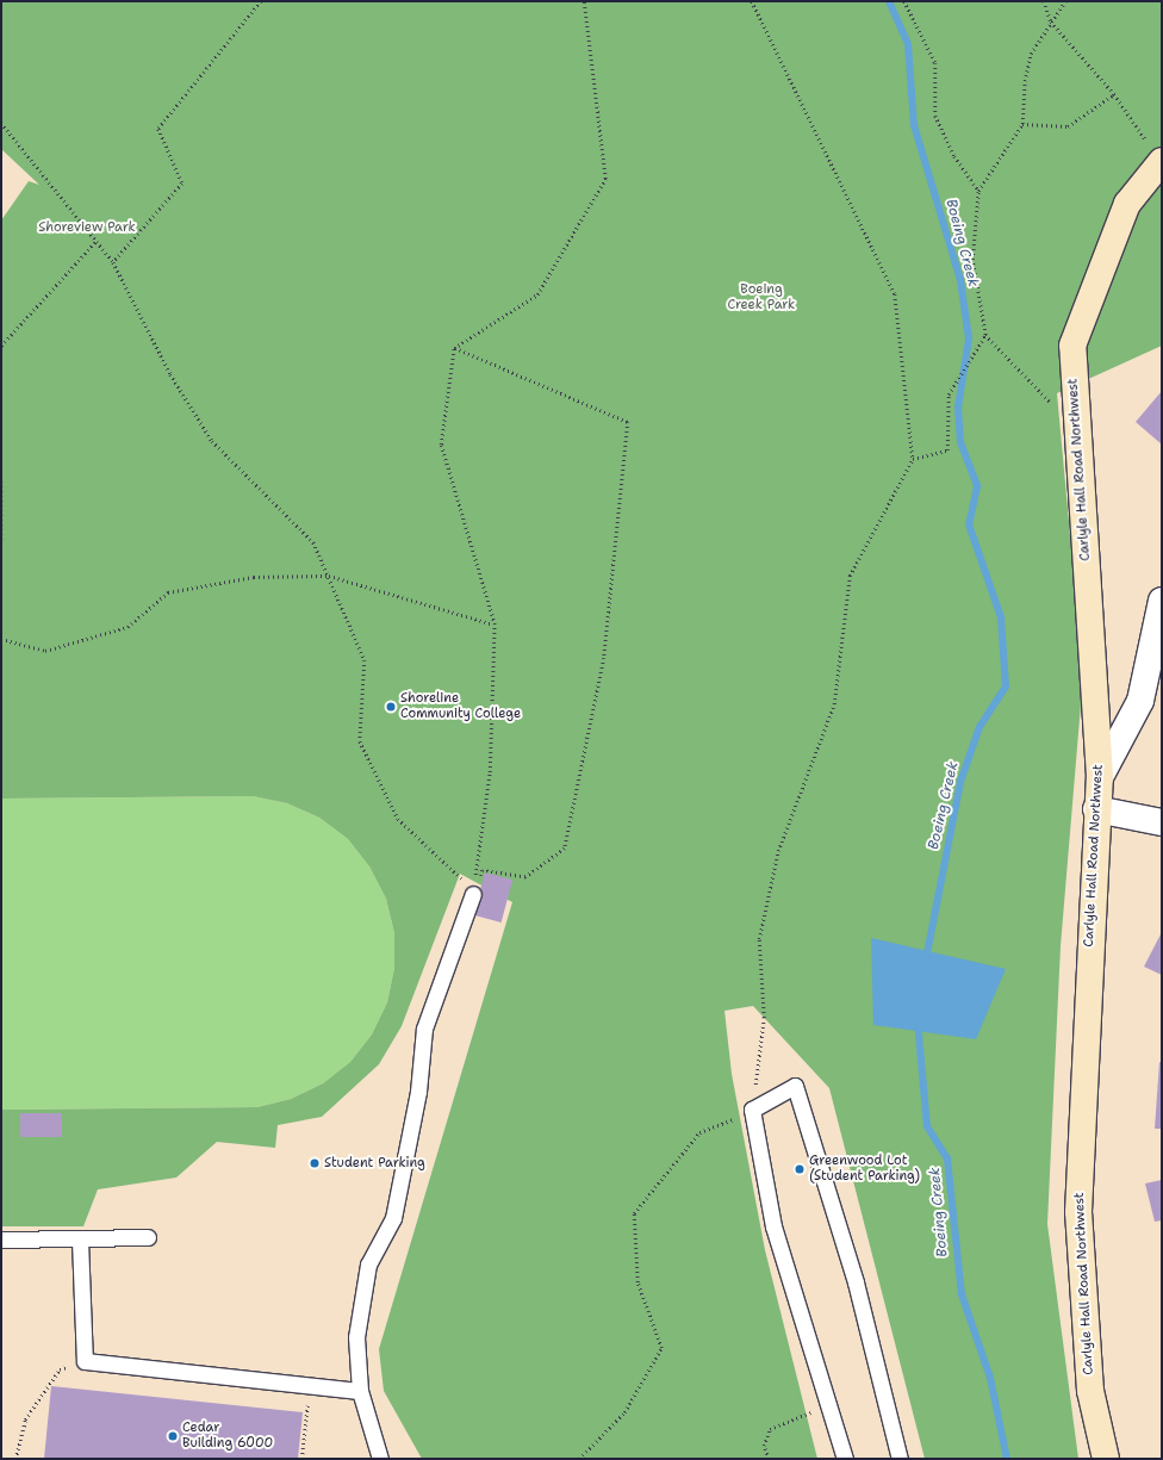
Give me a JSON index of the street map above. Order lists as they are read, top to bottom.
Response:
{
  "streets": {
    "street": ["Carlyle Hall Road Northwest"]
  },
  "water": ["Boeing Creek"],
  "parks": ["Shoreview Park", "Boeing Creek Park"],
  "places": [
    "Shoreline Community College",
    "Student Parking",
    "Greenwood Lot (Student Parking)",
    "Cedar Building 6000"
  ]
}
